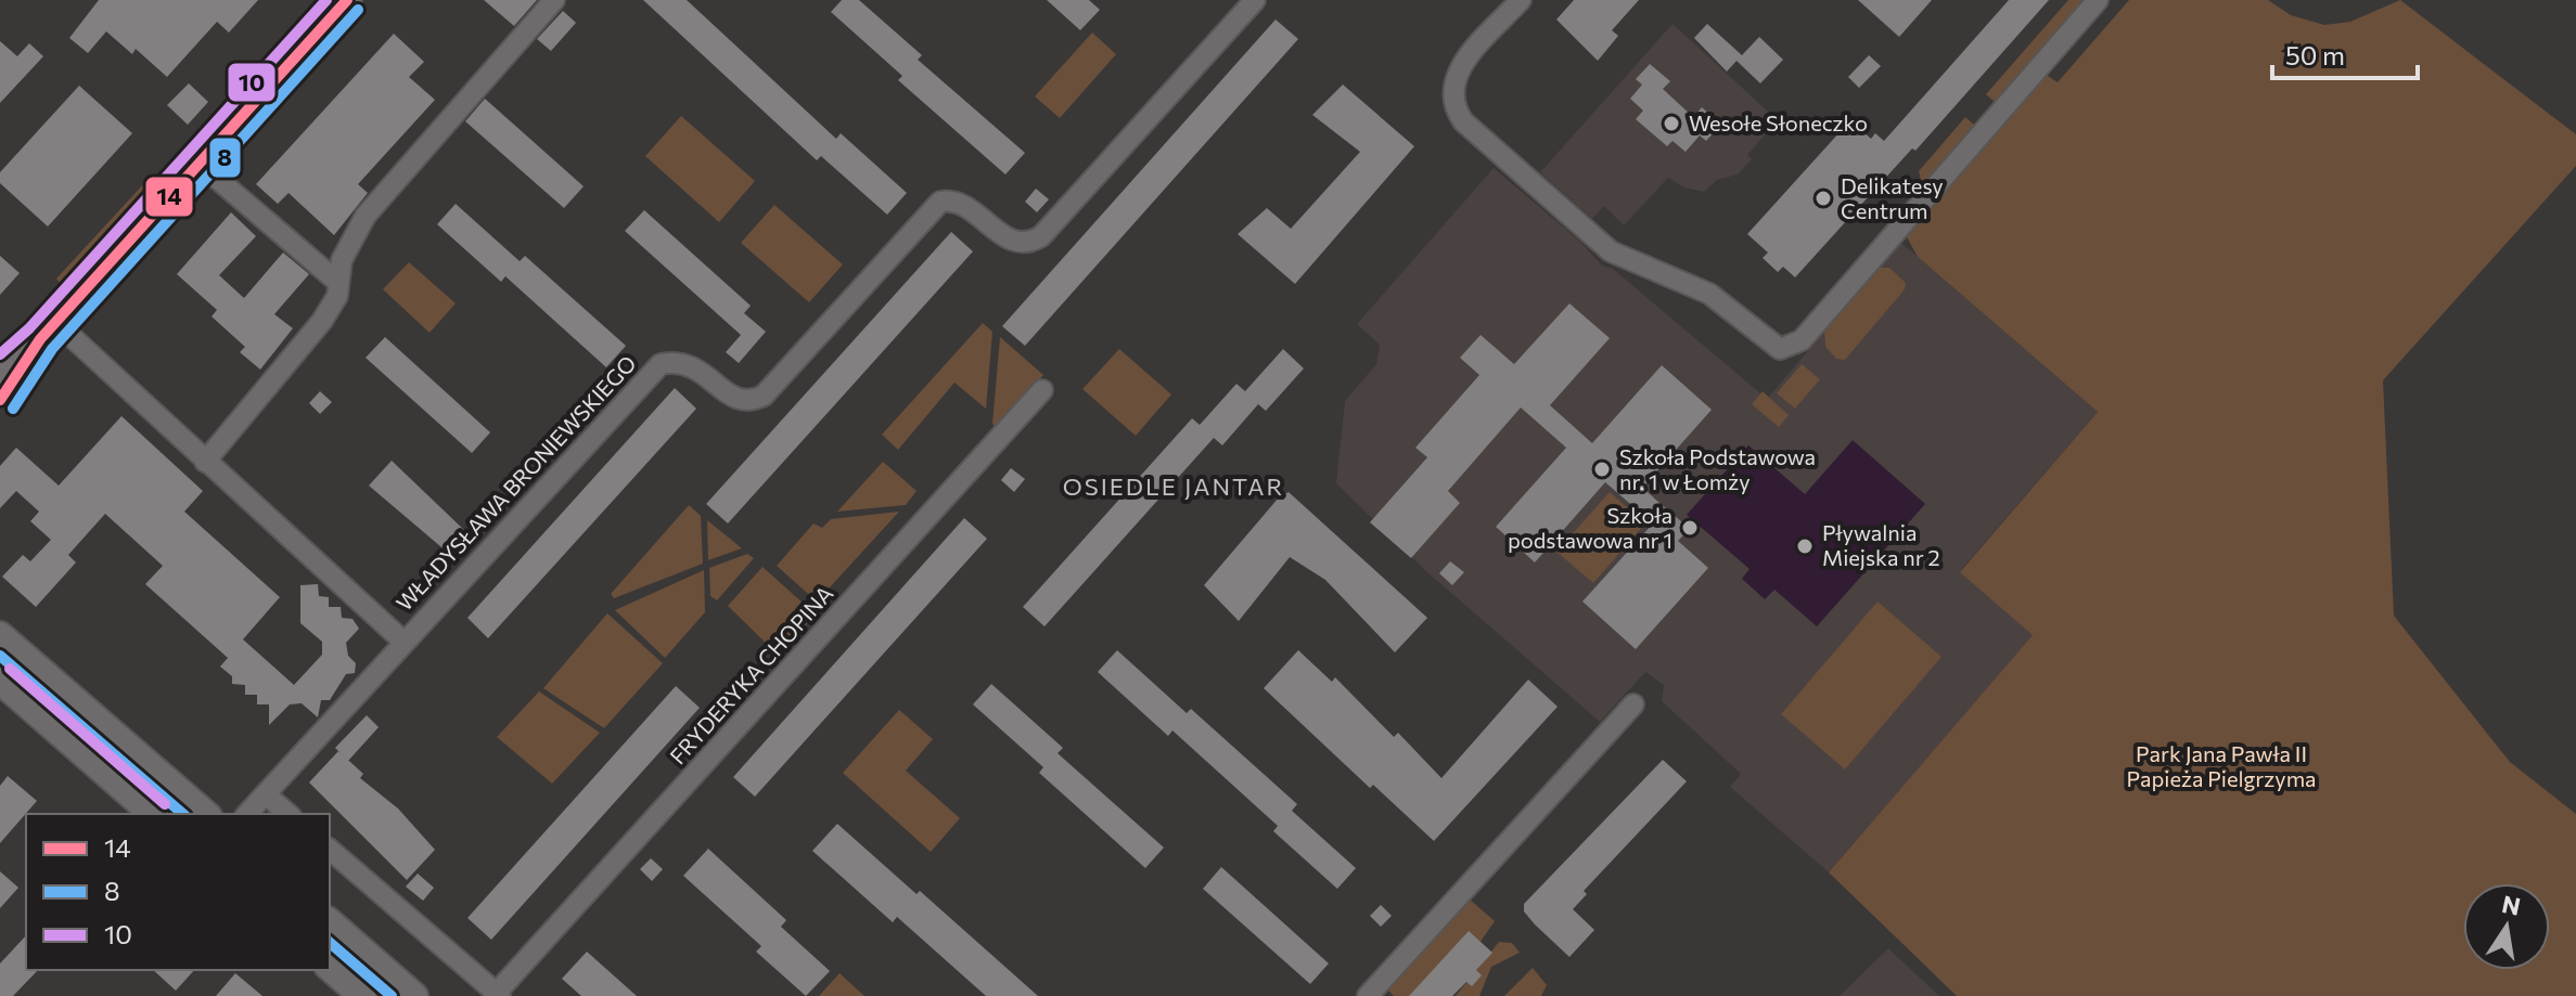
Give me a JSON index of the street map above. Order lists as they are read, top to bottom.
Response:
{
  "streets": {
    "street": ["WŁADYSŁAWA BRONIEWSKIEGO", "FRYDERYKA CHOPINA"]
  },
  "districts": ["OSIEDLE JANTAR"],
  "parks": ["Park Jana Pawła II Papieża Pielgrzyma"],
  "places": [
    "Wesołe Słoneczko",
    "Delikatesy Centrum",
    "Szkoła Podstawowa nr. 1 w Łomży",
    "Szkoła podstawowa nr 1",
    "Pływalnia Miejska nr 2"
  ],
  "lines": ["transit line 14", "transit line 10", "transit line 8"],
  "legend": ["14", "8", "10"],
  "scale_bar": "50 m",
  "north": "top"
}
